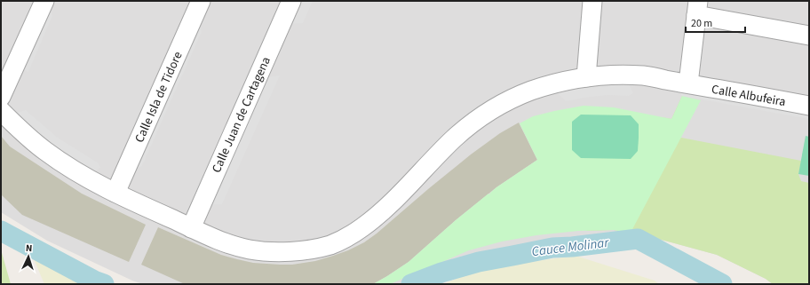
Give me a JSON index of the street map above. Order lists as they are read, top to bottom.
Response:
{
  "streets": {
    "street": ["Calle Albufeira", "Calle Isla de Tidore", "Calle Juan de Cartagena"]
  },
  "crossings": [
    ["Calle Albufeira", "Calle Isla de Tidore"],
    ["Calle Albufeira", "Calle Juan de Cartagena"]
  ],
  "water": ["Cauce Molinar"],
  "scale_bar": "20 m",
  "north": "top"
}
